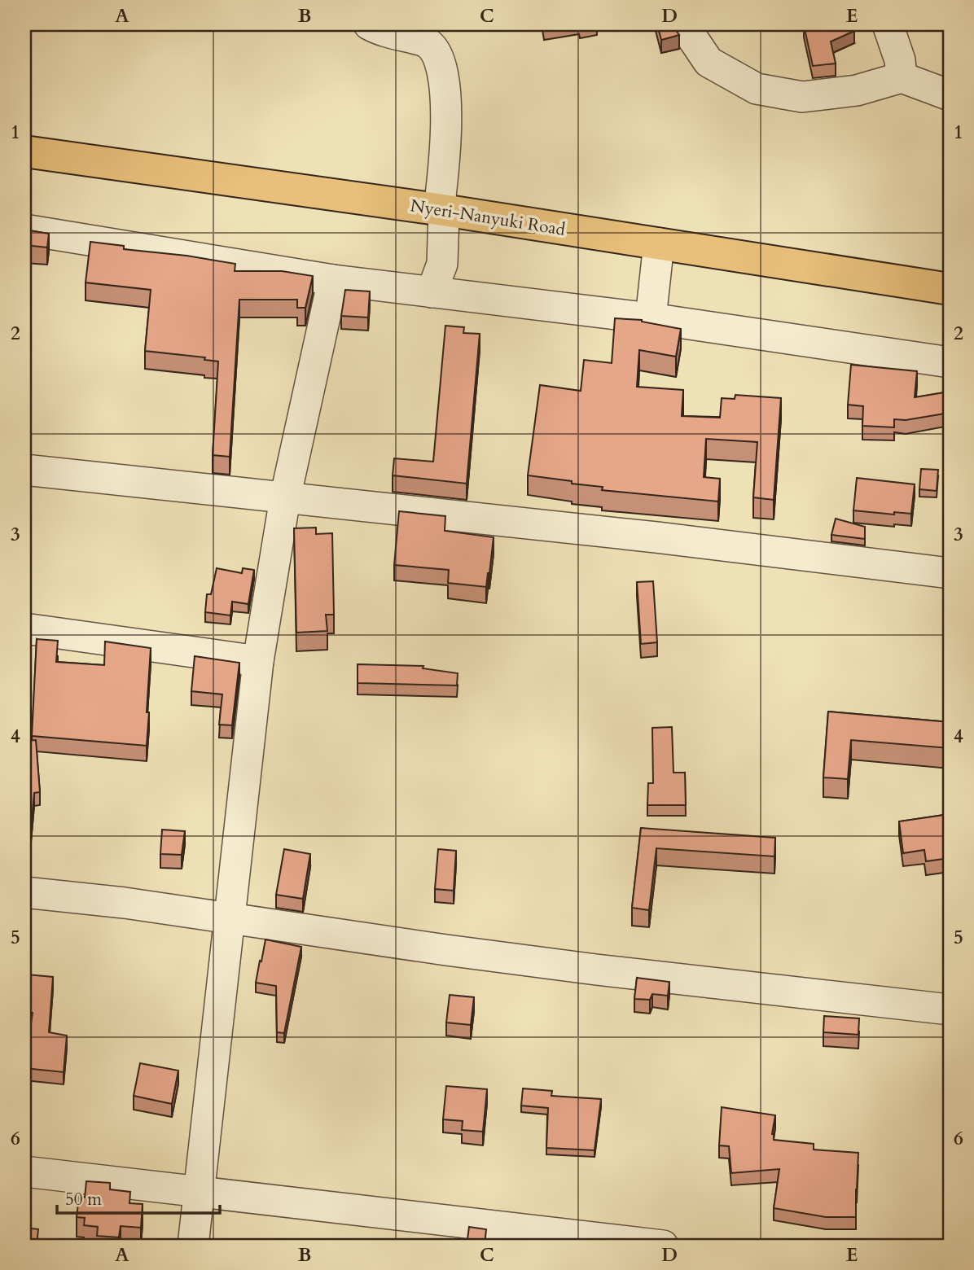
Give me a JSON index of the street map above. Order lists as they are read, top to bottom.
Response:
{
  "streets": {
    "highway": ["Nyeri-Nanyuki Road"]
  },
  "scale_bar": "50 m",
  "grid": {
    "columns": [
      "A",
      "B",
      "C",
      "D",
      "E"
    ],
    "rows": [
      "1",
      "2",
      "3",
      "4",
      "5",
      "6"
    ]
  }
}
